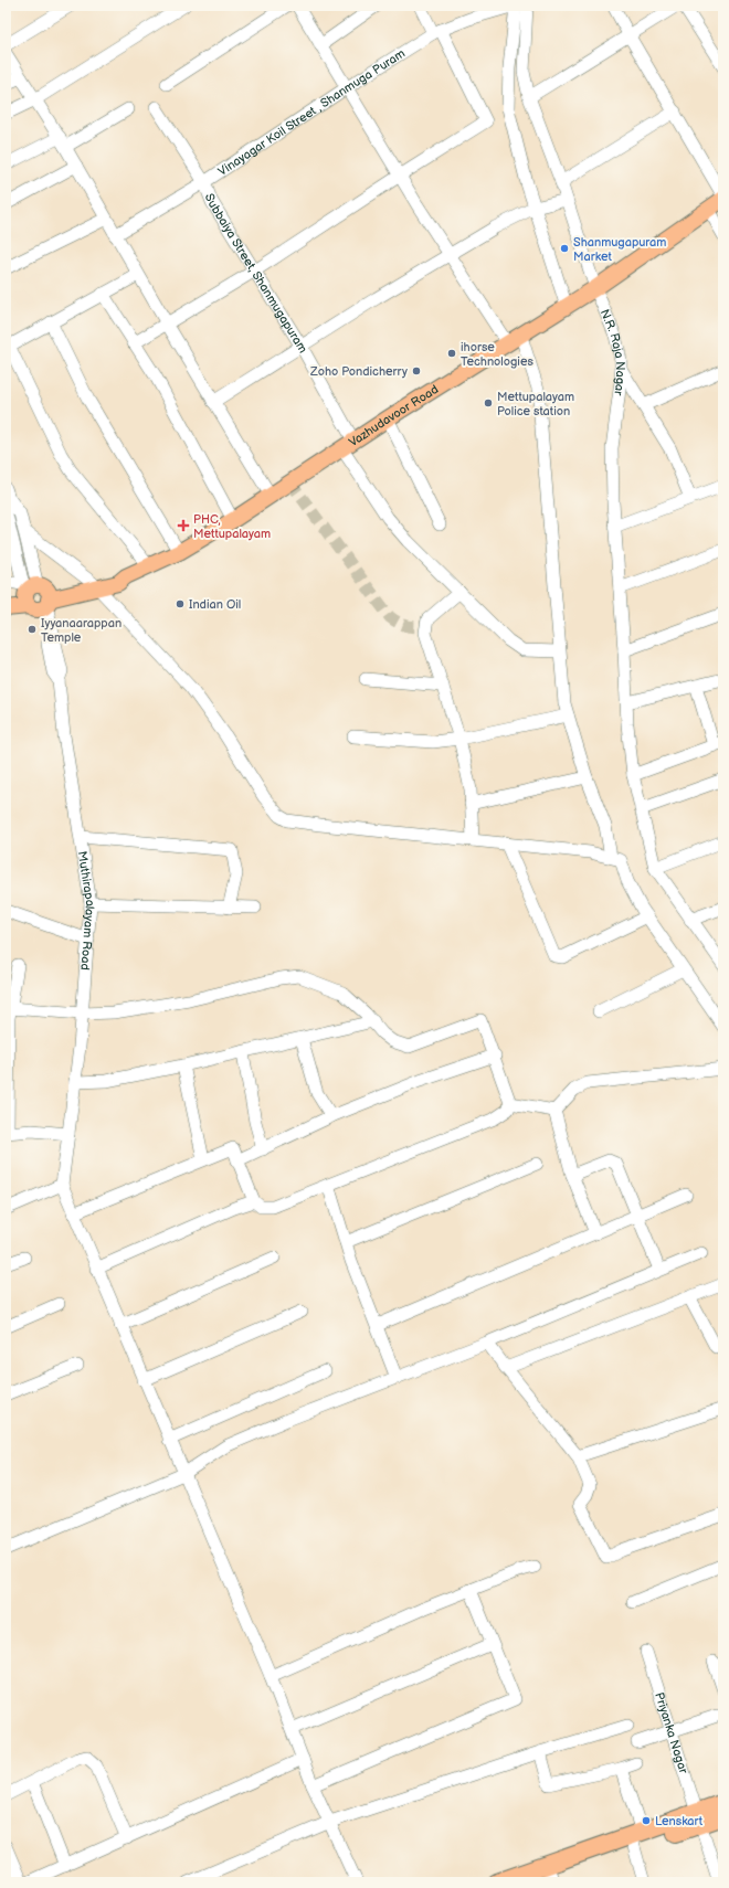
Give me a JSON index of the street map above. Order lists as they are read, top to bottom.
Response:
{
  "streets": {
    "main road": ["Vazhudavoor Road"],
    "street": [
      "Vinayagar Koil Street , Shanmuga Puram",
      "Subbaiya Street, Shanmugapuram",
      "N.R. Raja Nagar",
      "Muthirapalayam Road",
      "Priyanka Nagar"
    ]
  },
  "crossings": [
    ["Vinayagar Koil Street , Shanmuga Puram", "Subbaiya Street, Shanmugapuram"],
    ["Subbaiya Street, Shanmugapuram", "Vazhudavoor Road"],
    ["N.R. Raja Nagar", "Vazhudavoor Road"],
    ["Vazhudavoor Road", "Muthirapalayam Road"]
  ],
  "places": {
    "other": [
      "Shanmugapuram Market",
      "ihorse Technologies",
      "Zoho Pondicherry",
      "Mettupalayam Police station",
      "Indian Oil",
      "Iyyanaarappan Temple",
      "Lenskart"
    ],
    "health": ["PHC, Mettupalayam"]
  }
}
